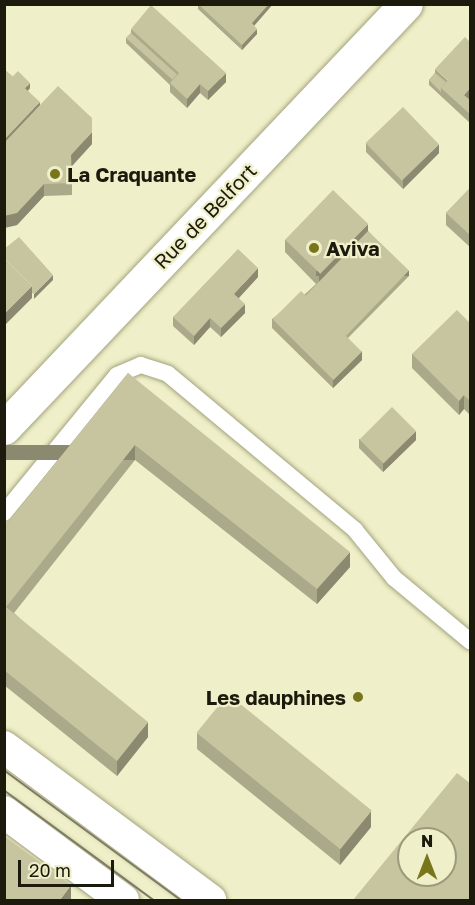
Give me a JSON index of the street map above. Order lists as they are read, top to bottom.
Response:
{
  "streets": {
    "main road": ["Rue de Belfort"]
  },
  "places": ["La Craquante", "Aviva", "Les dauphines"],
  "scale_bar": "20 m",
  "north": "top"
}
